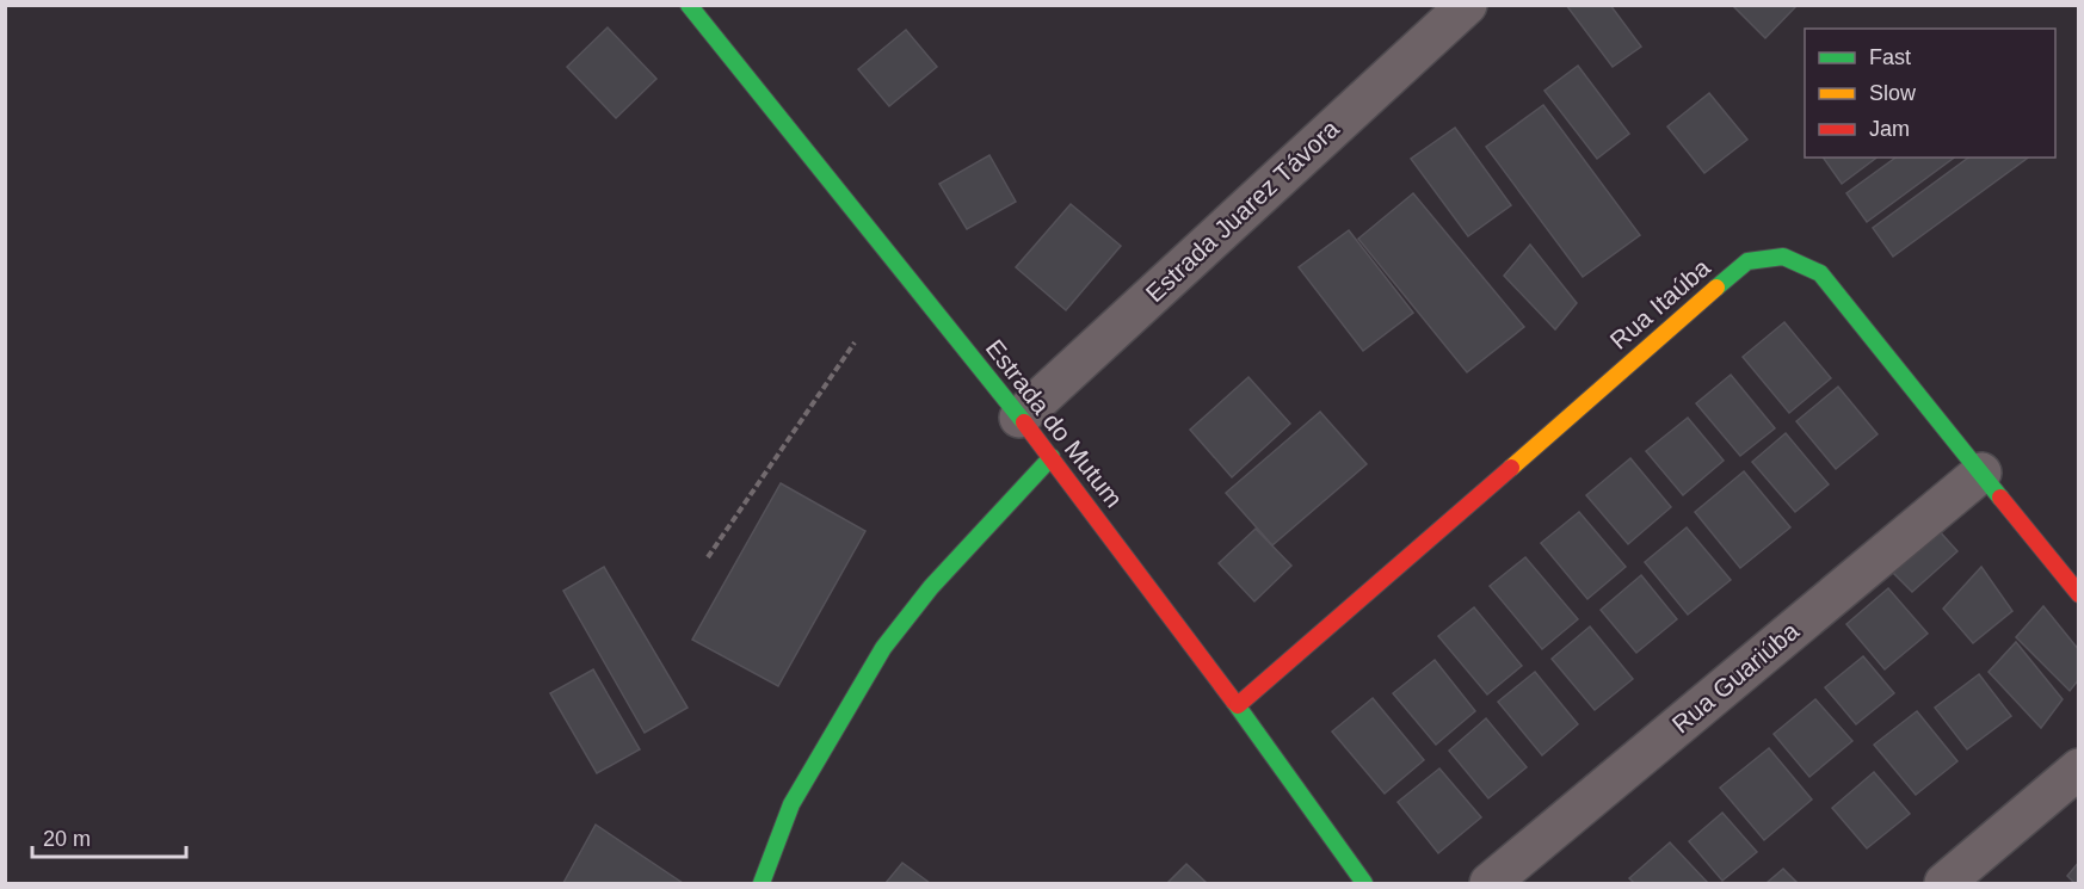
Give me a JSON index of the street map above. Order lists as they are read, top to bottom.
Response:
{
  "streets": {
    "street": [
      "Estrada Juarez Távora",
      "Rua Itaúba",
      "Estrada do Mutum",
      "Rua Guariúba"
    ]
  },
  "crossings": [
    ["Estrada Juarez Távora", "Estrada do Mutum"],
    ["Rua Itaúba", "Estrada do Mutum"],
    ["Rua Itaúba", "Rua Guariúba"]
  ],
  "legend": ["Fast", "Slow", "Jam"],
  "scale_bar": "20 m"
}
